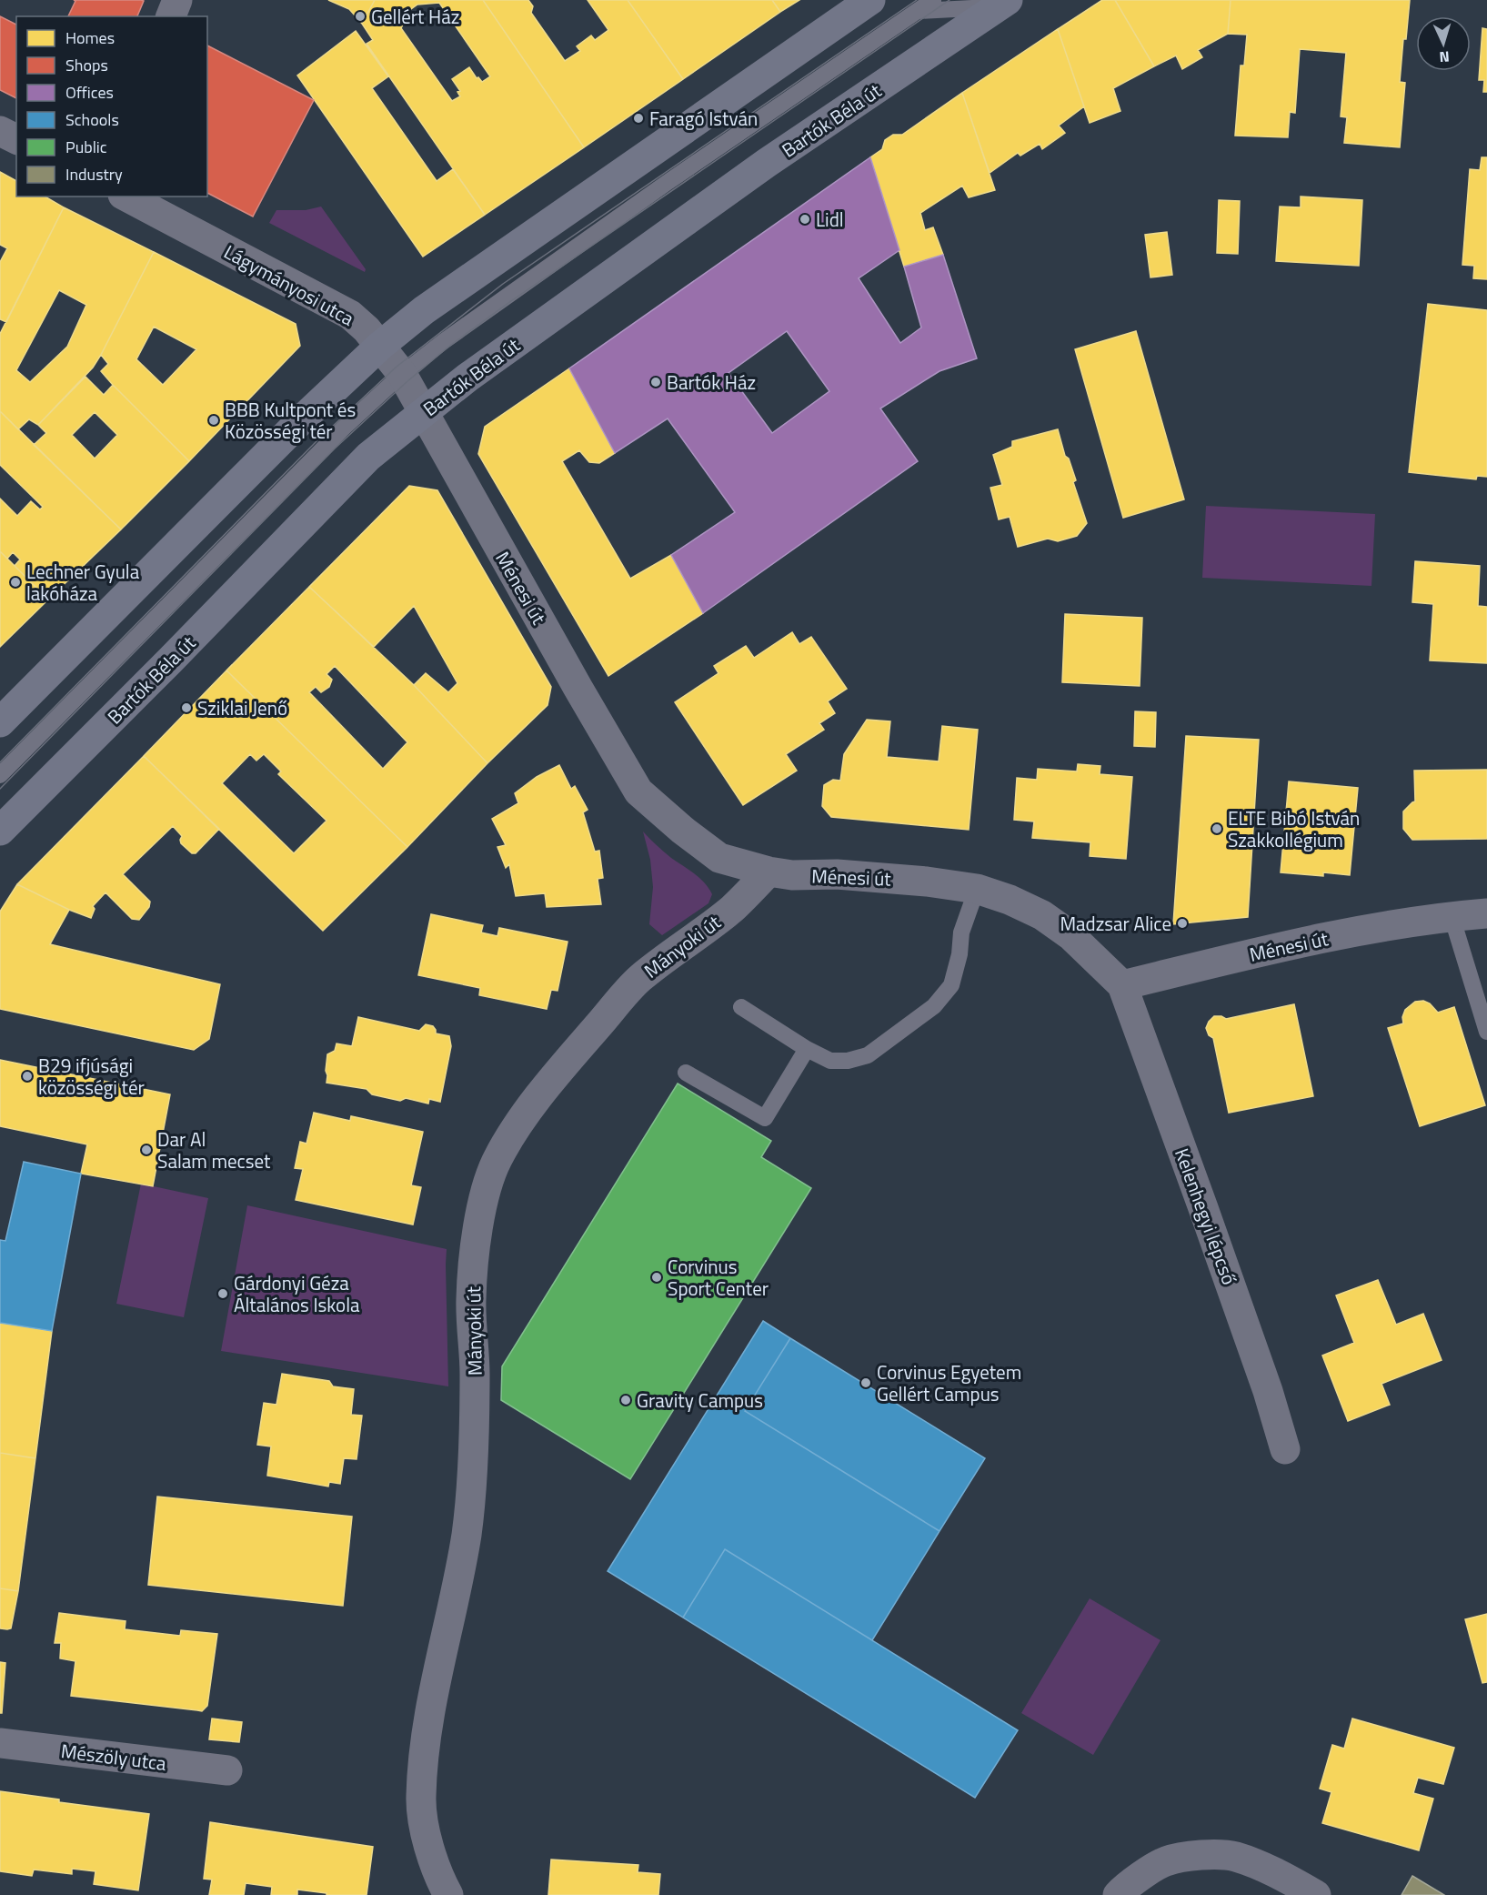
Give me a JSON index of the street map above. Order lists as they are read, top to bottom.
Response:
{
  "streets": {
    "main road": ["Bartók Béla út"],
    "street": [
      "Lágymányosi utca",
      "Ménesi út",
      "Mányoki út",
      "Kelenhegyi lépcső",
      "Mészöly utca"
    ]
  },
  "crossings": [
    ["Bartók Béla út", "Lágymányosi utca"],
    ["Bartók Béla út", "Ménesi út"],
    ["Lágymányosi utca", "Ménesi út"],
    ["Ménesi út", "Mányoki út"],
    ["Ménesi út", "Kelenhegyi lépcső"]
  ],
  "places": [
    "Gellért Ház",
    "Faragó István",
    "Lidl",
    "Bartók Ház",
    "BBB Kultpont és Közösségi tér",
    "Lechner Gyula lakóháza",
    "Sziklai Jenő",
    "ELTE Bibó István Szakkollégium",
    "Madzsar Alice",
    "B29 ifjúsági közösségi tér",
    "Dar Al Salam mecset",
    "Corvinus Sport Center",
    "Gárdonyi Géza Általános Iskola",
    "Corvinus Egyetem Gellért Campus",
    "Gravity Campus"
  ],
  "legend": [
    "Homes",
    "Shops",
    "Offices",
    "Schools",
    "Public",
    "Industry"
  ],
  "north": "bottom"
}
